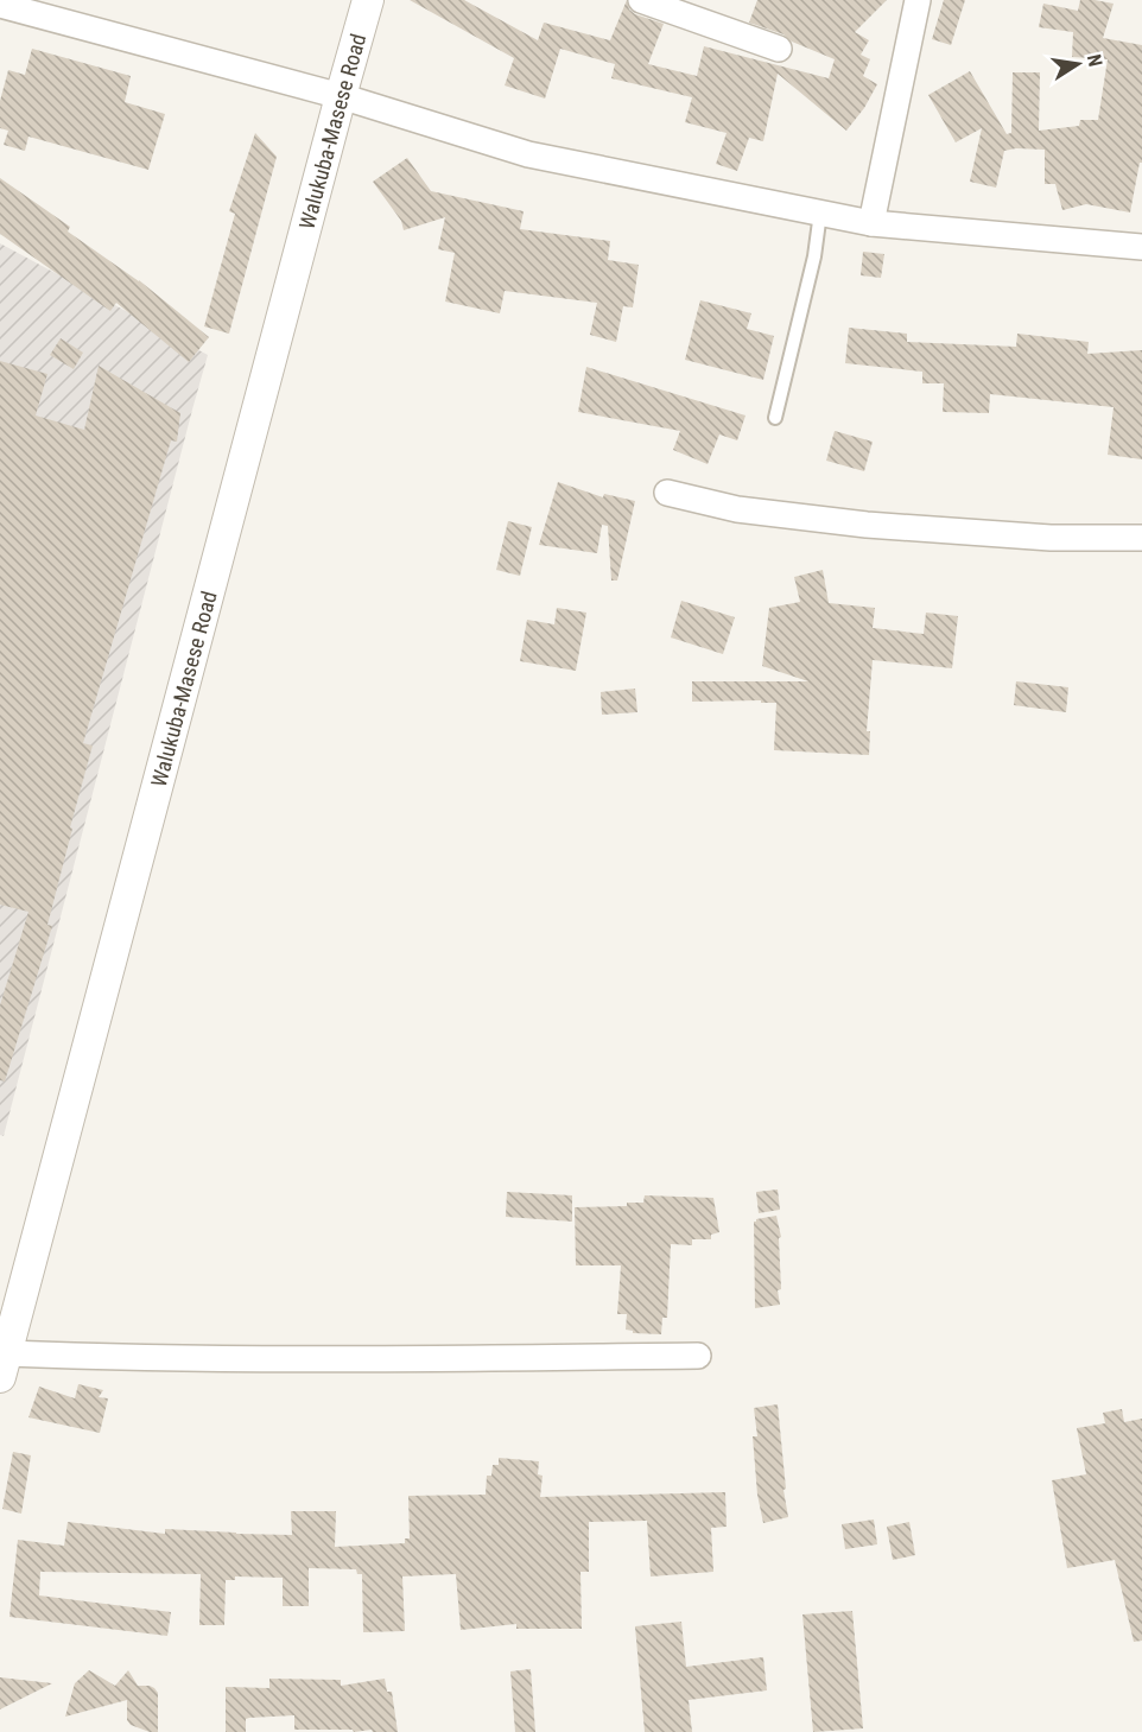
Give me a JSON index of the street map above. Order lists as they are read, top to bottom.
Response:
{
  "streets": {
    "street": ["Walukuba-Masese Road"]
  },
  "north": "right"
}
